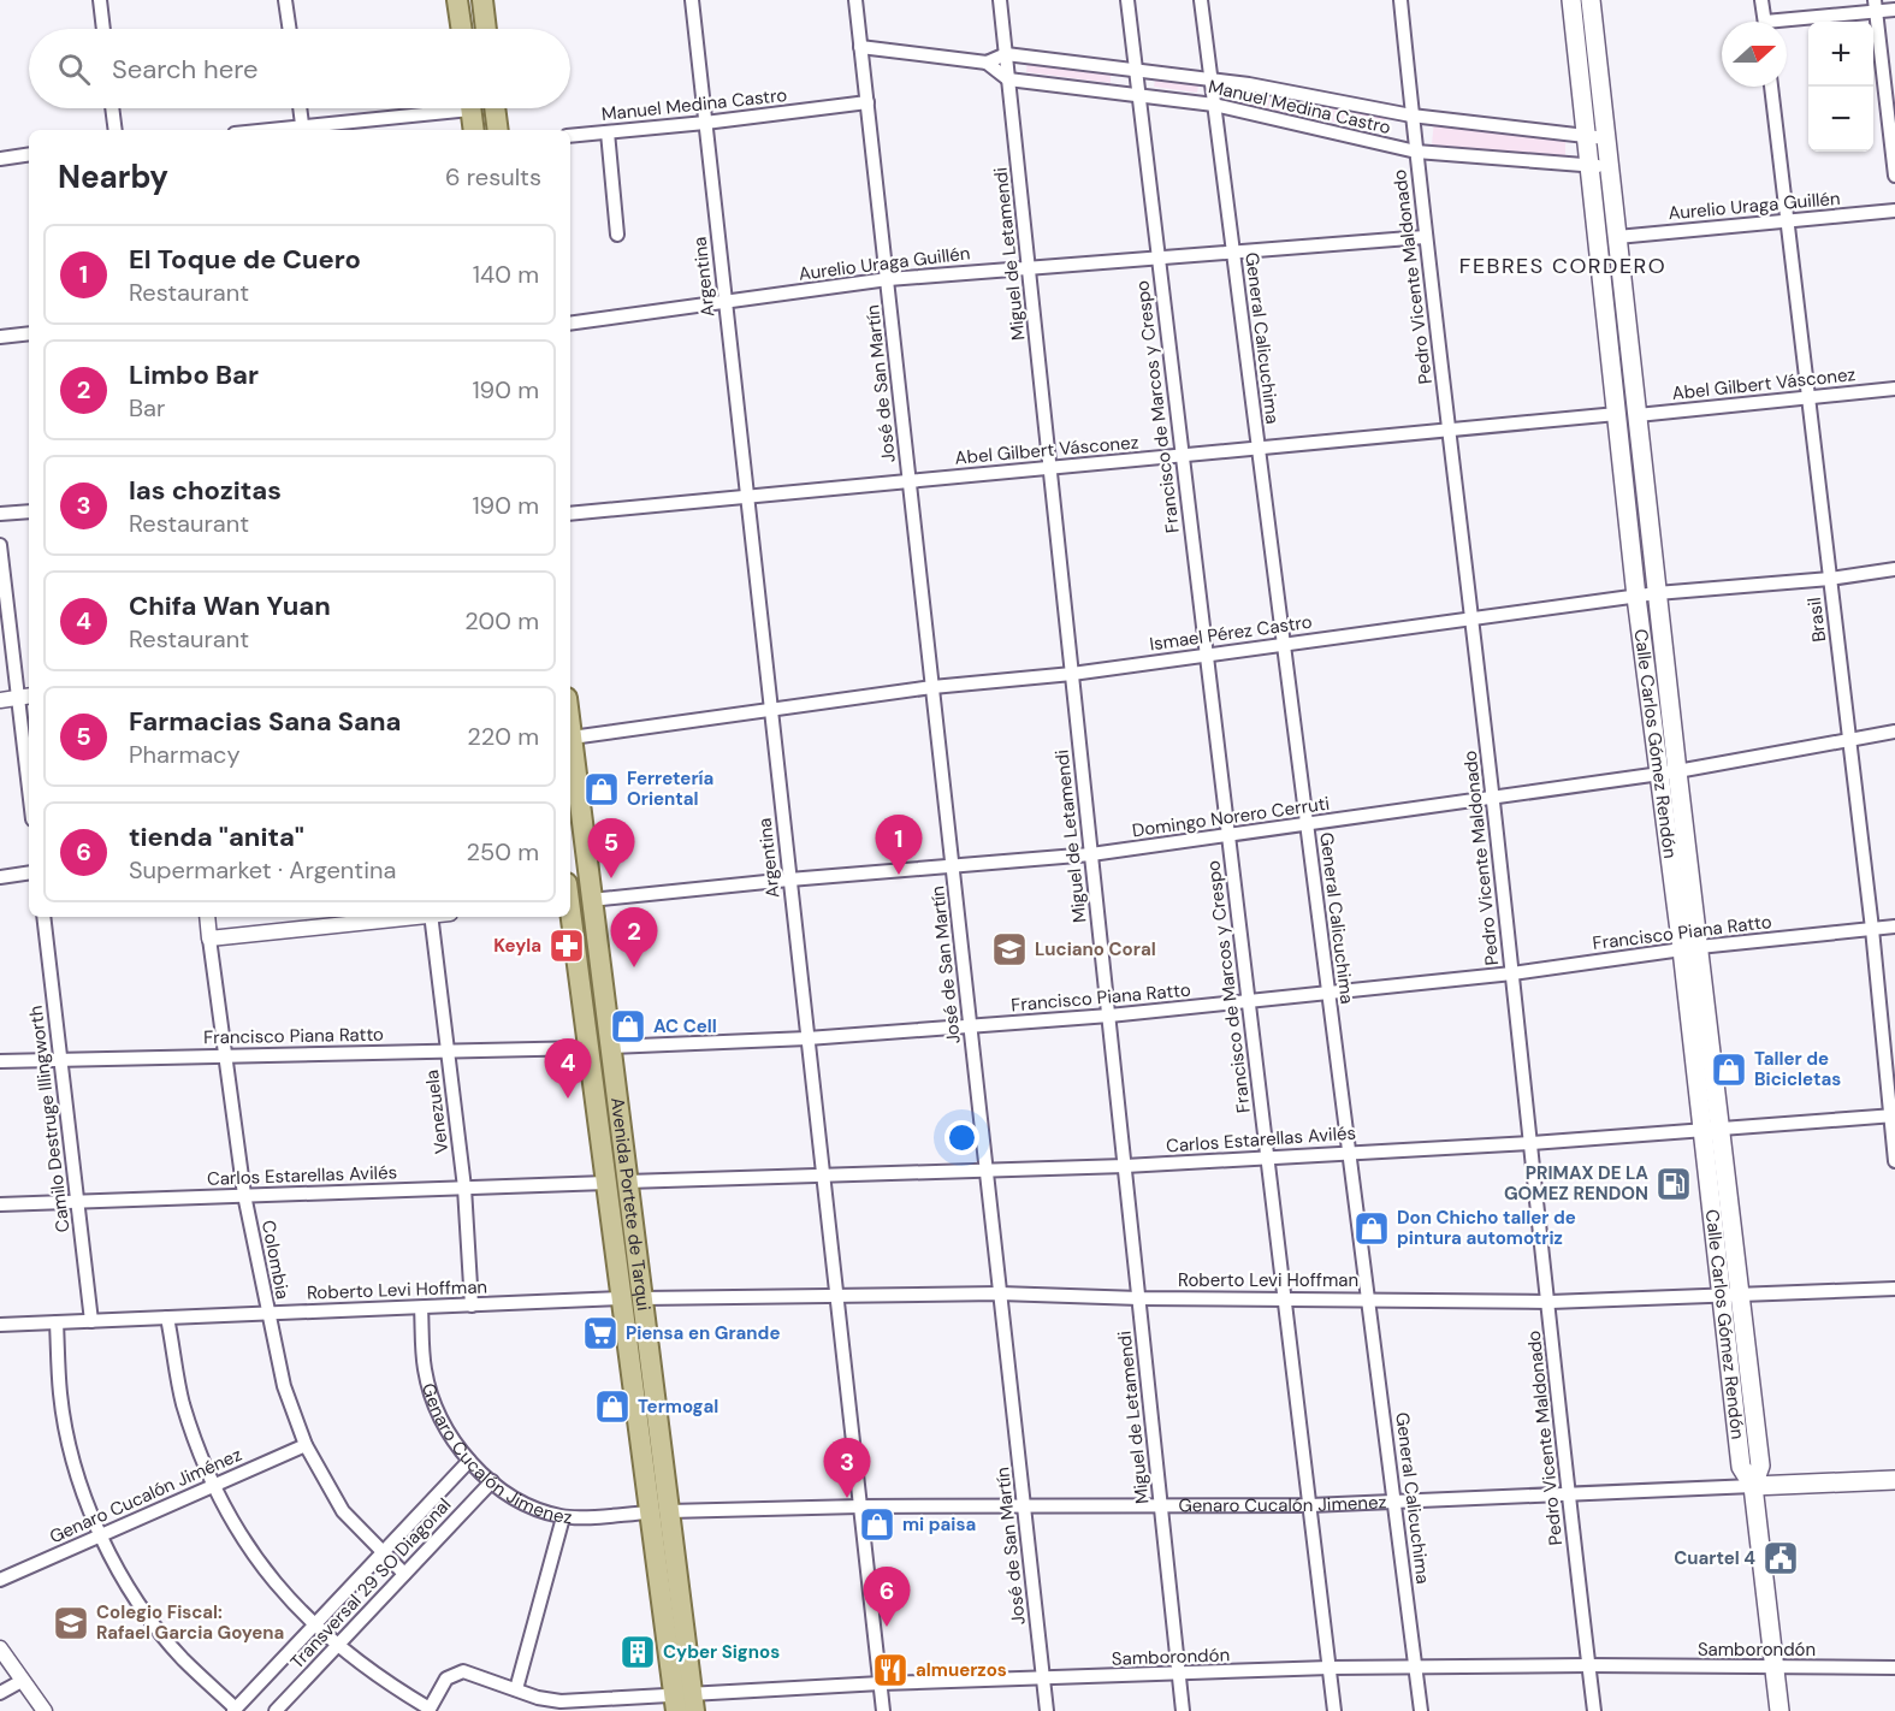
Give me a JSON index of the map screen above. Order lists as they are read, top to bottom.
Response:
{
  "streets": {
    "main road": ["Calle Carlos Gómez Rendón", "Avenida Portete de Tarqui", "Genaro Cucalón Jimenez"],
    "street": [
      "Manuel Medina Castro",
      "Aurelio Uraga Guillén",
      "Miguel de Letamendi",
      "Argentina",
      "Pedro Vicente Maldonado",
      "General Calicuchima",
      "José de San Martín",
      "Abel Gilbert Vásconez",
      "Francisco de Marcos y Crespo",
      "Brasil",
      "Ismael Pérez Castro",
      "Domingo Norero Cerruti",
      "Francisco Piana Ratto",
      "Venezuela",
      "Camilo Destruge Illingworth",
      "Carlos Estarellas Avilés",
      "Colombia",
      "Roberto Levi Hoffman",
      "Genaro Cucalón Jiménez",
      "Transversal 29 SO Diagonal",
      "Samborondón"
    ]
  },
  "crossings": [
    ["Manuel Medina Castro", "Miguel de Letamendi"],
    ["Manuel Medina Castro", "Argentina"],
    ["Manuel Medina Castro", "Pedro Vicente Maldonado"],
    ["Manuel Medina Castro", "General Calicuchima"],
    ["Manuel Medina Castro", "José de San Martín"],
    ["Manuel Medina Castro", "Francisco de Marcos y Crespo"],
    ["Manuel Medina Castro", "Calle Carlos Gómez Rendón"],
    ["Aurelio Uraga Guillén", "Miguel de Letamendi"],
    ["Aurelio Uraga Guillén", "Argentina"],
    ["Aurelio Uraga Guillén", "Pedro Vicente Maldonado"],
    ["Aurelio Uraga Guillén", "General Calicuchima"],
    ["Aurelio Uraga Guillén", "José de San Martín"],
    ["Aurelio Uraga Guillén", "Francisco de Marcos y Crespo"],
    ["Aurelio Uraga Guillén", "Brasil"],
    ["Aurelio Uraga Guillén", "Calle Carlos Gómez Rendón"],
    ["Miguel de Letamendi", "Abel Gilbert Vásconez"],
    ["Miguel de Letamendi", "Ismael Pérez Castro"],
    ["Miguel de Letamendi", "Domingo Norero Cerruti"],
    ["Miguel de Letamendi", "Francisco Piana Ratto"],
    ["Miguel de Letamendi", "Carlos Estarellas Avilés"],
    ["Miguel de Letamendi", "Roberto Levi Hoffman"],
    ["Miguel de Letamendi", "Genaro Cucalón Jimenez"],
    ["Miguel de Letamendi", "Samborondón"],
    ["Argentina", "Abel Gilbert Vásconez"],
    ["Argentina", "Ismael Pérez Castro"],
    ["Argentina", "Domingo Norero Cerruti"],
    ["Argentina", "Francisco Piana Ratto"],
    ["Argentina", "Carlos Estarellas Avilés"],
    ["Argentina", "Roberto Levi Hoffman"],
    ["Argentina", "Genaro Cucalón Jimenez"],
    ["Argentina", "Samborondón"],
    ["Pedro Vicente Maldonado", "Abel Gilbert Vásconez"],
    ["Pedro Vicente Maldonado", "Ismael Pérez Castro"],
    ["Pedro Vicente Maldonado", "Domingo Norero Cerruti"],
    ["Pedro Vicente Maldonado", "Francisco Piana Ratto"],
    ["Pedro Vicente Maldonado", "Carlos Estarellas Avilés"],
    ["Pedro Vicente Maldonado", "Roberto Levi Hoffman"],
    ["Pedro Vicente Maldonado", "Genaro Cucalón Jimenez"],
    ["Pedro Vicente Maldonado", "Samborondón"],
    ["General Calicuchima", "Abel Gilbert Vásconez"],
    ["General Calicuchima", "Ismael Pérez Castro"],
    ["General Calicuchima", "Domingo Norero Cerruti"],
    ["General Calicuchima", "Francisco Piana Ratto"],
    ["General Calicuchima", "Carlos Estarellas Avilés"],
    ["General Calicuchima", "Roberto Levi Hoffman"],
    ["General Calicuchima", "Genaro Cucalón Jimenez"],
    ["General Calicuchima", "Samborondón"],
    ["José de San Martín", "Abel Gilbert Vásconez"],
    ["José de San Martín", "Ismael Pérez Castro"],
    ["José de San Martín", "Domingo Norero Cerruti"],
    ["José de San Martín", "Francisco Piana Ratto"],
    ["José de San Martín", "Carlos Estarellas Avilés"],
    ["José de San Martín", "Roberto Levi Hoffman"],
    ["José de San Martín", "Genaro Cucalón Jimenez"],
    ["José de San Martín", "Samborondón"],
    ["Abel Gilbert Vásconez", "Francisco de Marcos y Crespo"],
    ["Abel Gilbert Vásconez", "Brasil"],
    ["Abel Gilbert Vásconez", "Calle Carlos Gómez Rendón"],
    ["Francisco de Marcos y Crespo", "Ismael Pérez Castro"],
    ["Francisco de Marcos y Crespo", "Domingo Norero Cerruti"],
    ["Francisco de Marcos y Crespo", "Francisco Piana Ratto"],
    ["Francisco de Marcos y Crespo", "Carlos Estarellas Avilés"],
    ["Francisco de Marcos y Crespo", "Roberto Levi Hoffman"],
    ["Francisco de Marcos y Crespo", "Genaro Cucalón Jimenez"],
    ["Francisco de Marcos y Crespo", "Samborondón"],
    ["Brasil", "Ismael Pérez Castro"],
    ["Brasil", "Domingo Norero Cerruti"],
    ["Brasil", "Francisco Piana Ratto"],
    ["Brasil", "Carlos Estarellas Avilés"],
    ["Ismael Pérez Castro", "Calle Carlos Gómez Rendón"],
    ["Ismael Pérez Castro", "Avenida Portete de Tarqui"],
    ["Calle Carlos Gómez Rendón", "Domingo Norero Cerruti"],
    ["Calle Carlos Gómez Rendón", "Francisco Piana Ratto"],
    ["Calle Carlos Gómez Rendón", "Carlos Estarellas Avilés"],
    ["Calle Carlos Gómez Rendón", "Roberto Levi Hoffman"],
    ["Calle Carlos Gómez Rendón", "Genaro Cucalón Jimenez"],
    ["Calle Carlos Gómez Rendón", "Samborondón"],
    ["Domingo Norero Cerruti", "Avenida Portete de Tarqui"],
    ["Francisco Piana Ratto", "Venezuela"],
    ["Francisco Piana Ratto", "Camilo Destruge Illingworth"],
    ["Francisco Piana Ratto", "Avenida Portete de Tarqui"],
    ["Francisco Piana Ratto", "Colombia"],
    ["Venezuela", "Carlos Estarellas Avilés"],
    ["Venezuela", "Roberto Levi Hoffman"],
    ["Camilo Destruge Illingworth", "Carlos Estarellas Avilés"],
    ["Camilo Destruge Illingworth", "Roberto Levi Hoffman"],
    ["Carlos Estarellas Avilés", "Avenida Portete de Tarqui"],
    ["Carlos Estarellas Avilés", "Colombia"],
    ["Avenida Portete de Tarqui", "Roberto Levi Hoffman"],
    ["Avenida Portete de Tarqui", "Genaro Cucalón Jimenez"],
    ["Avenida Portete de Tarqui", "Samborondón"],
    ["Colombia", "Roberto Levi Hoffman"],
    ["Colombia", "Genaro Cucalón Jiménez"],
    ["Colombia", "Transversal 29 SO Diagonal"],
    ["Roberto Levi Hoffman", "Genaro Cucalón Jimenez"],
    ["Genaro Cucalón Jimenez", "Transversal 29 SO Diagonal"]
  ],
  "districts": ["FEBRES CORDERO"],
  "places": {
    "shop": [
      "Ferretería Oriental",
      "AC Cell",
      "Taller de Bicicletas",
      "Don Chicho taller de pintura automotriz",
      "Termogal",
      "mi paisa"
    ],
    "pharmacy": ["Keyla"],
    "school or university": ["Luciano Coral", "Colegio Fiscal: Rafael Garcia Goyena"],
    "fuel station": ["PRIMAX DE LA GOMEZ RENDON"],
    "supermarket": ["Piensa en Grande"],
    "public building": ["Cuartel 4"],
    "building": ["Cyber Signos"],
    "restaurant": ["almuerzos"]
  },
  "north": "right",
  "page": {
    "map_buttons": ["+", "−"],
    "search": "Search here",
    "heading": ["Nearby", "6 results"],
    "list": [
      {
        "mark": "1",
        "name": "El Toque de Cuero",
        "note": "Restaurant",
        "value": "140 m"
      },
      {
        "mark": "2",
        "name": "Limbo Bar",
        "note": "Bar",
        "value": "190 m"
      },
      {
        "mark": "3",
        "name": "las chozitas",
        "note": "Restaurant",
        "value": "190 m"
      },
      {
        "mark": "4",
        "name": "Chifa Wan Yuan",
        "note": "Restaurant",
        "value": "200 m"
      },
      {
        "mark": "5",
        "name": "Farmacias Sana Sana",
        "note": "Pharmacy",
        "value": "220 m"
      },
      {
        "mark": "6",
        "name": "tienda \"anita\"",
        "note": "Supermarket · Argentina",
        "value": "250 m"
      }
    ],
    "pins": [
      "1",
      "5",
      "2",
      "4",
      "3",
      "6"
    ]
  }
}
